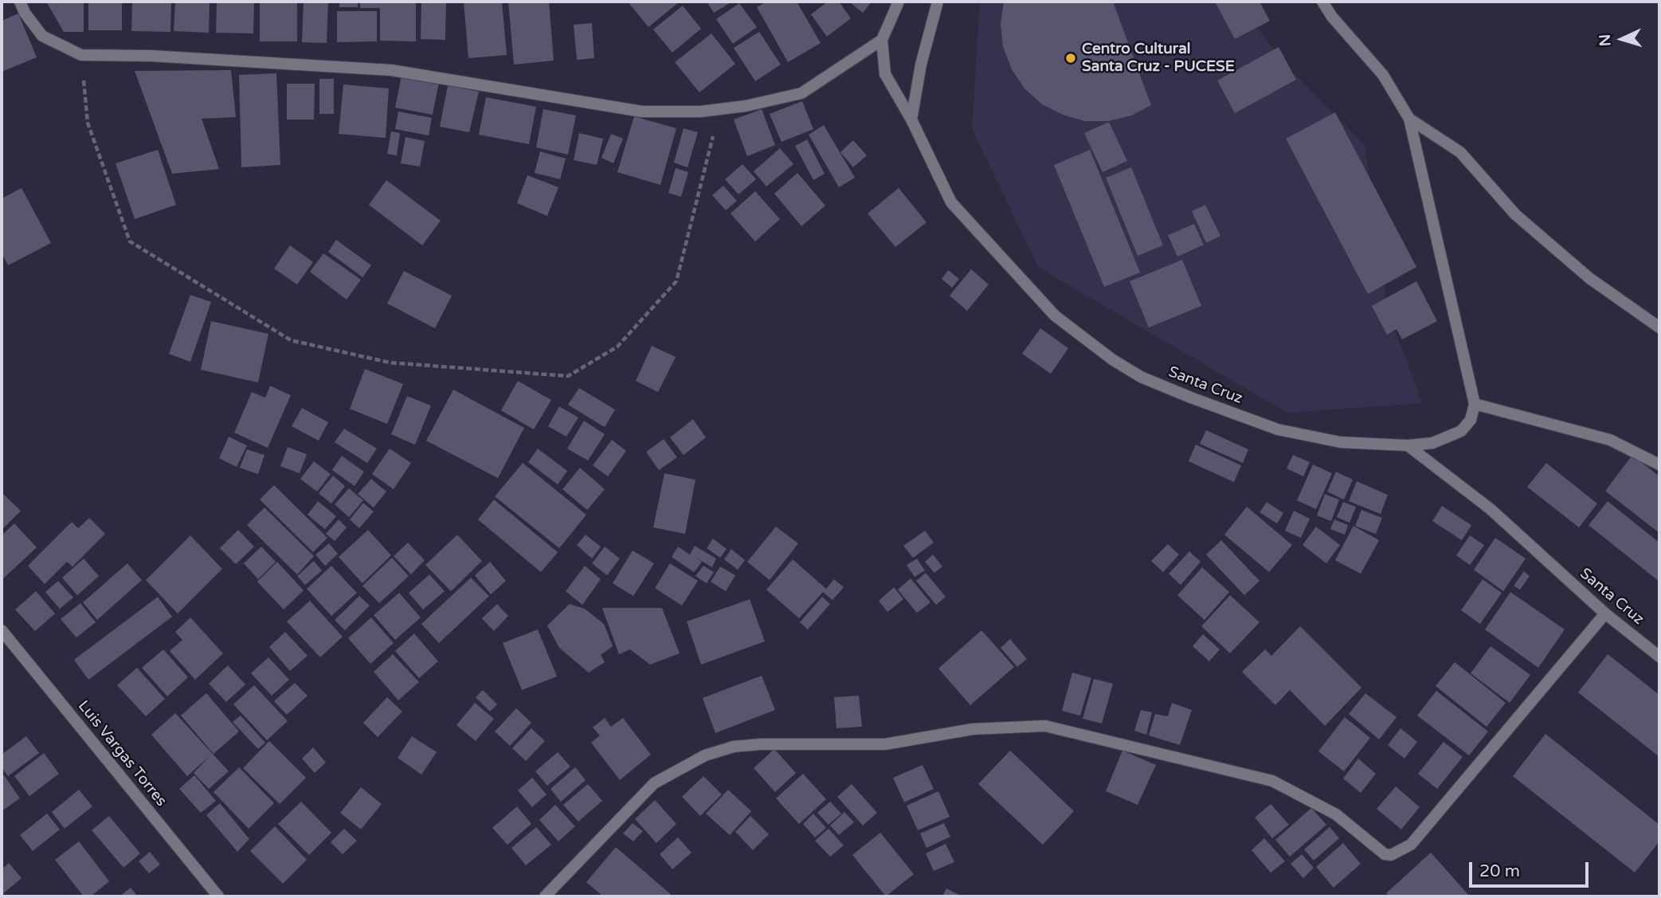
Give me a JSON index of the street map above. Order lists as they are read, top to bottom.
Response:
{
  "streets": {
    "street": ["Santa Cruz", "Luis Vargas Torres"]
  },
  "places": ["Centro Cultural Santa Cruz - PUCESE"],
  "scale_bar": "20 m",
  "north": "left"
}
